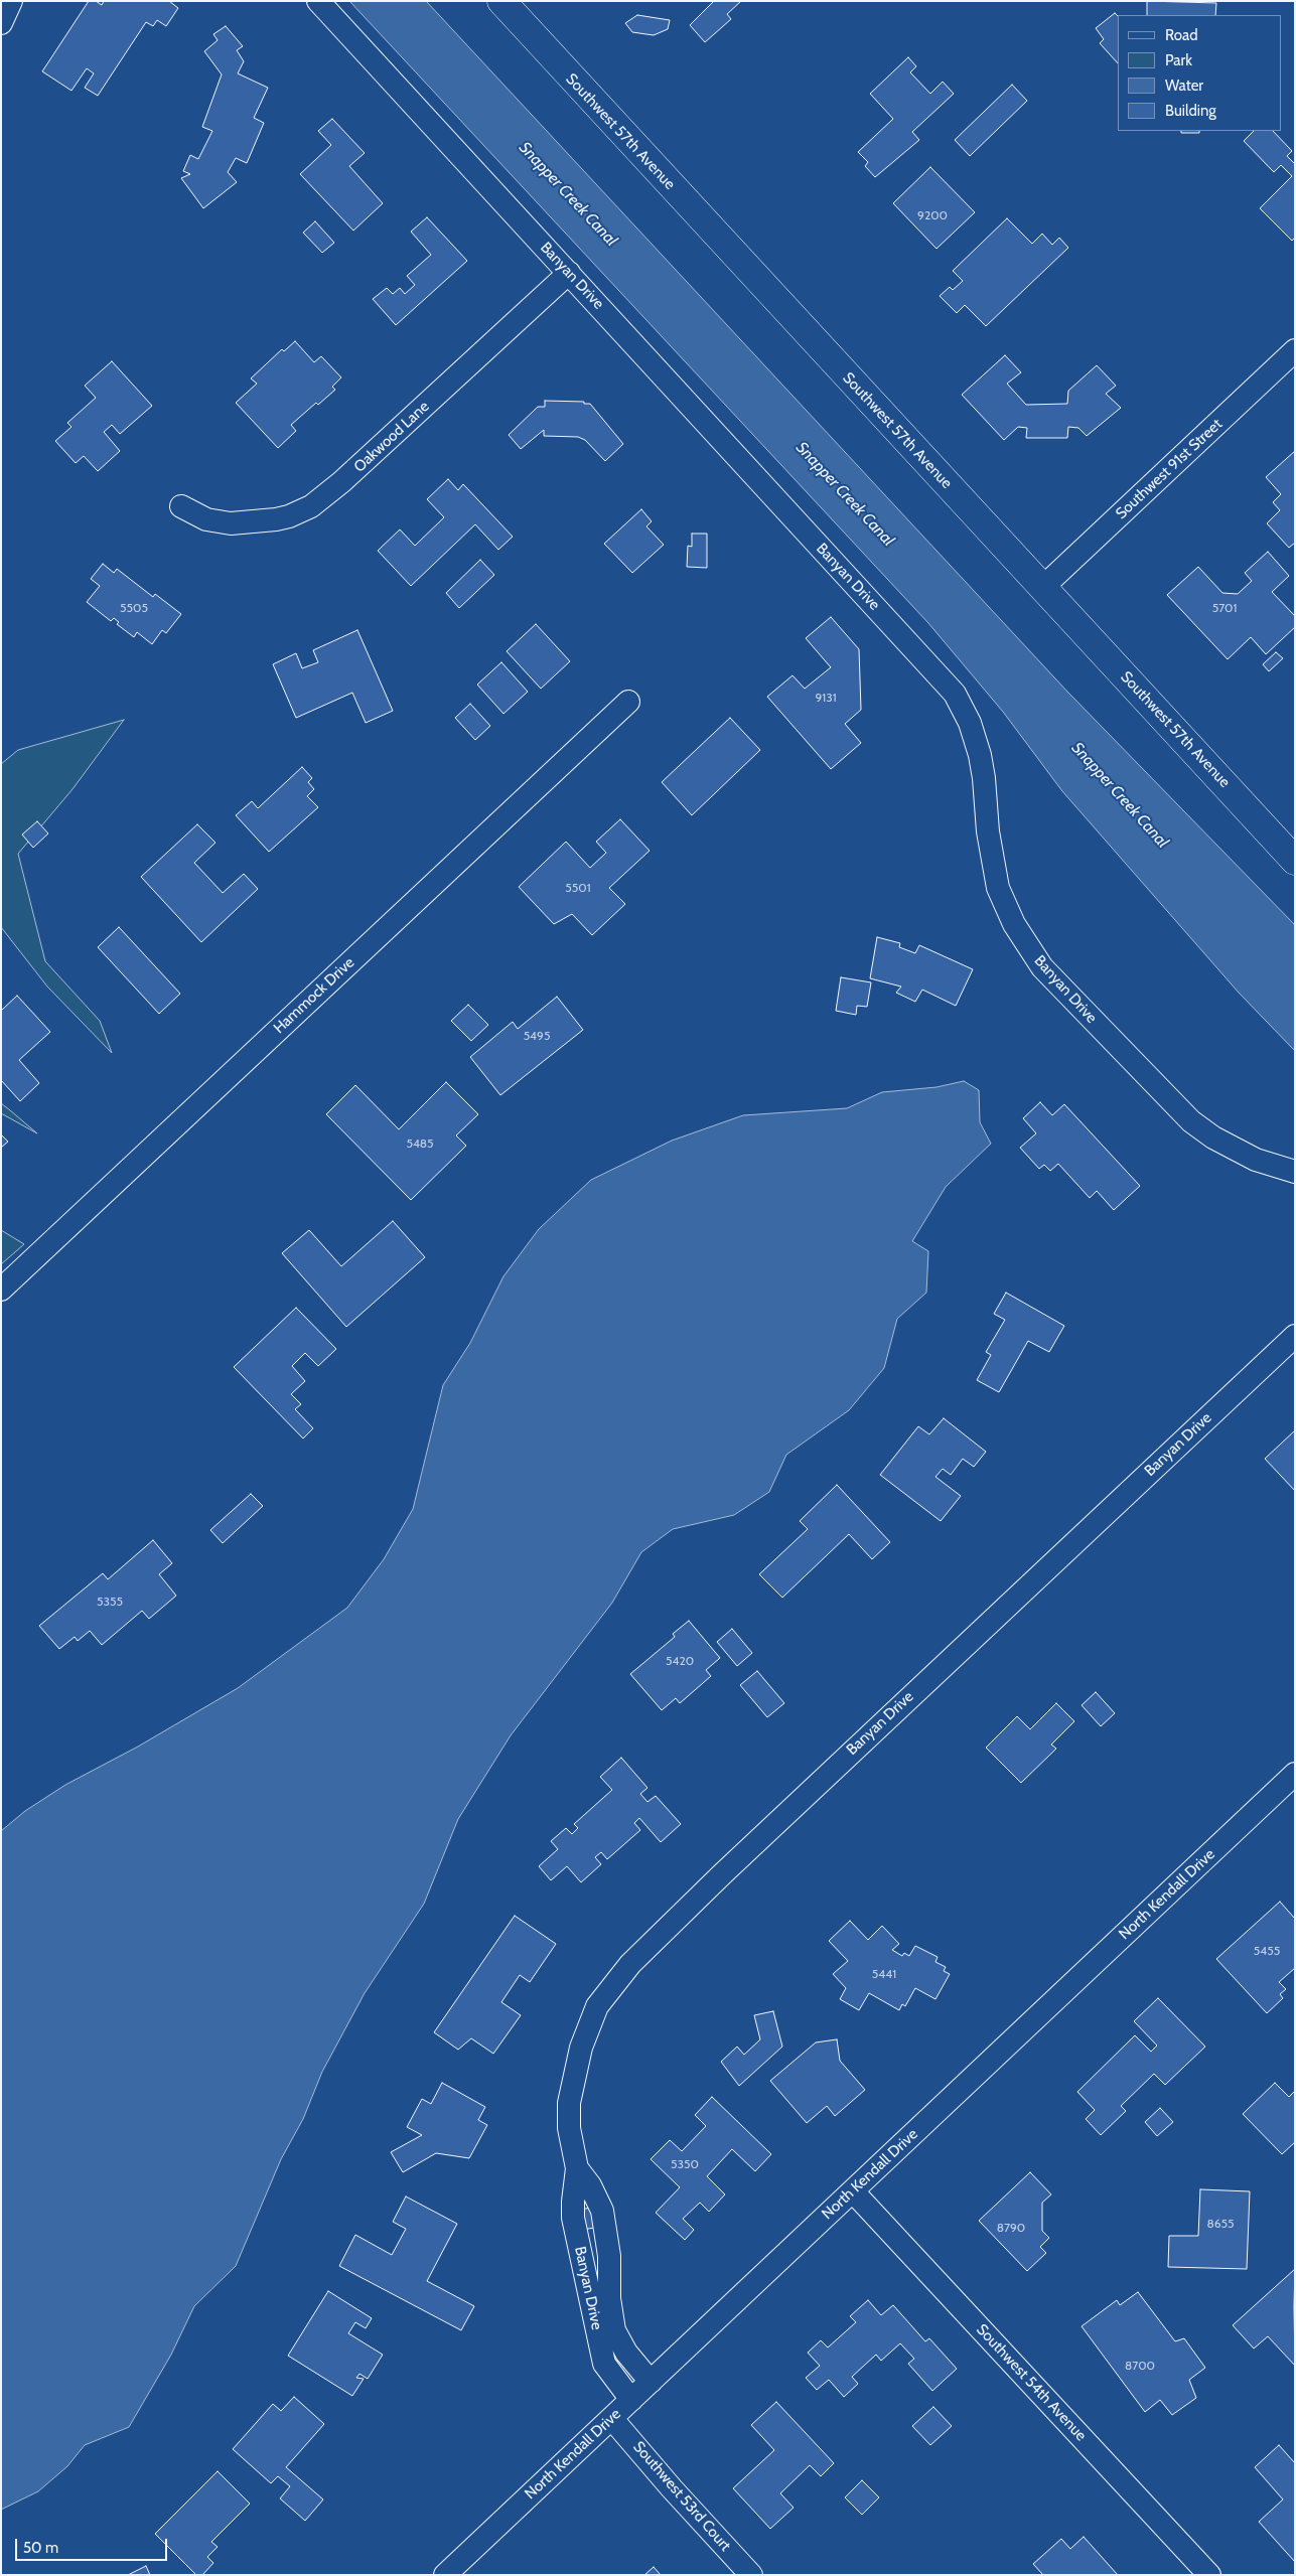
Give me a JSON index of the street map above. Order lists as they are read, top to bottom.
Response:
{
  "streets": {
    "main road": ["Southwest 57th Avenue"],
    "street": [
      "Banyan Drive",
      "Oakwood Lane",
      "Southwest 91st Street",
      "Hammock Drive",
      "North Kendall Drive",
      "Southwest 54th Avenue",
      "Southwest 53rd Court"
    ]
  },
  "crossings": [
    ["Southwest 57th Avenue", "Southwest 91st Street"],
    ["Banyan Drive", "Oakwood Lane"],
    ["Banyan Drive", "North Kendall Drive"],
    ["North Kendall Drive", "Southwest 54th Avenue"],
    ["North Kendall Drive", "Southwest 53rd Court"]
  ],
  "water": ["Snapper Creek Canal"],
  "house_numbers": [
    "9200",
    "5505",
    "5701",
    "9131",
    "5501",
    "5495",
    "5485",
    "5355",
    "5420",
    "5455",
    "5441",
    "5350",
    "8655",
    "8790",
    "8700"
  ],
  "legend": [
    "Road",
    "Park",
    "Water",
    "Building"
  ],
  "scale_bar": "50 m"
}
